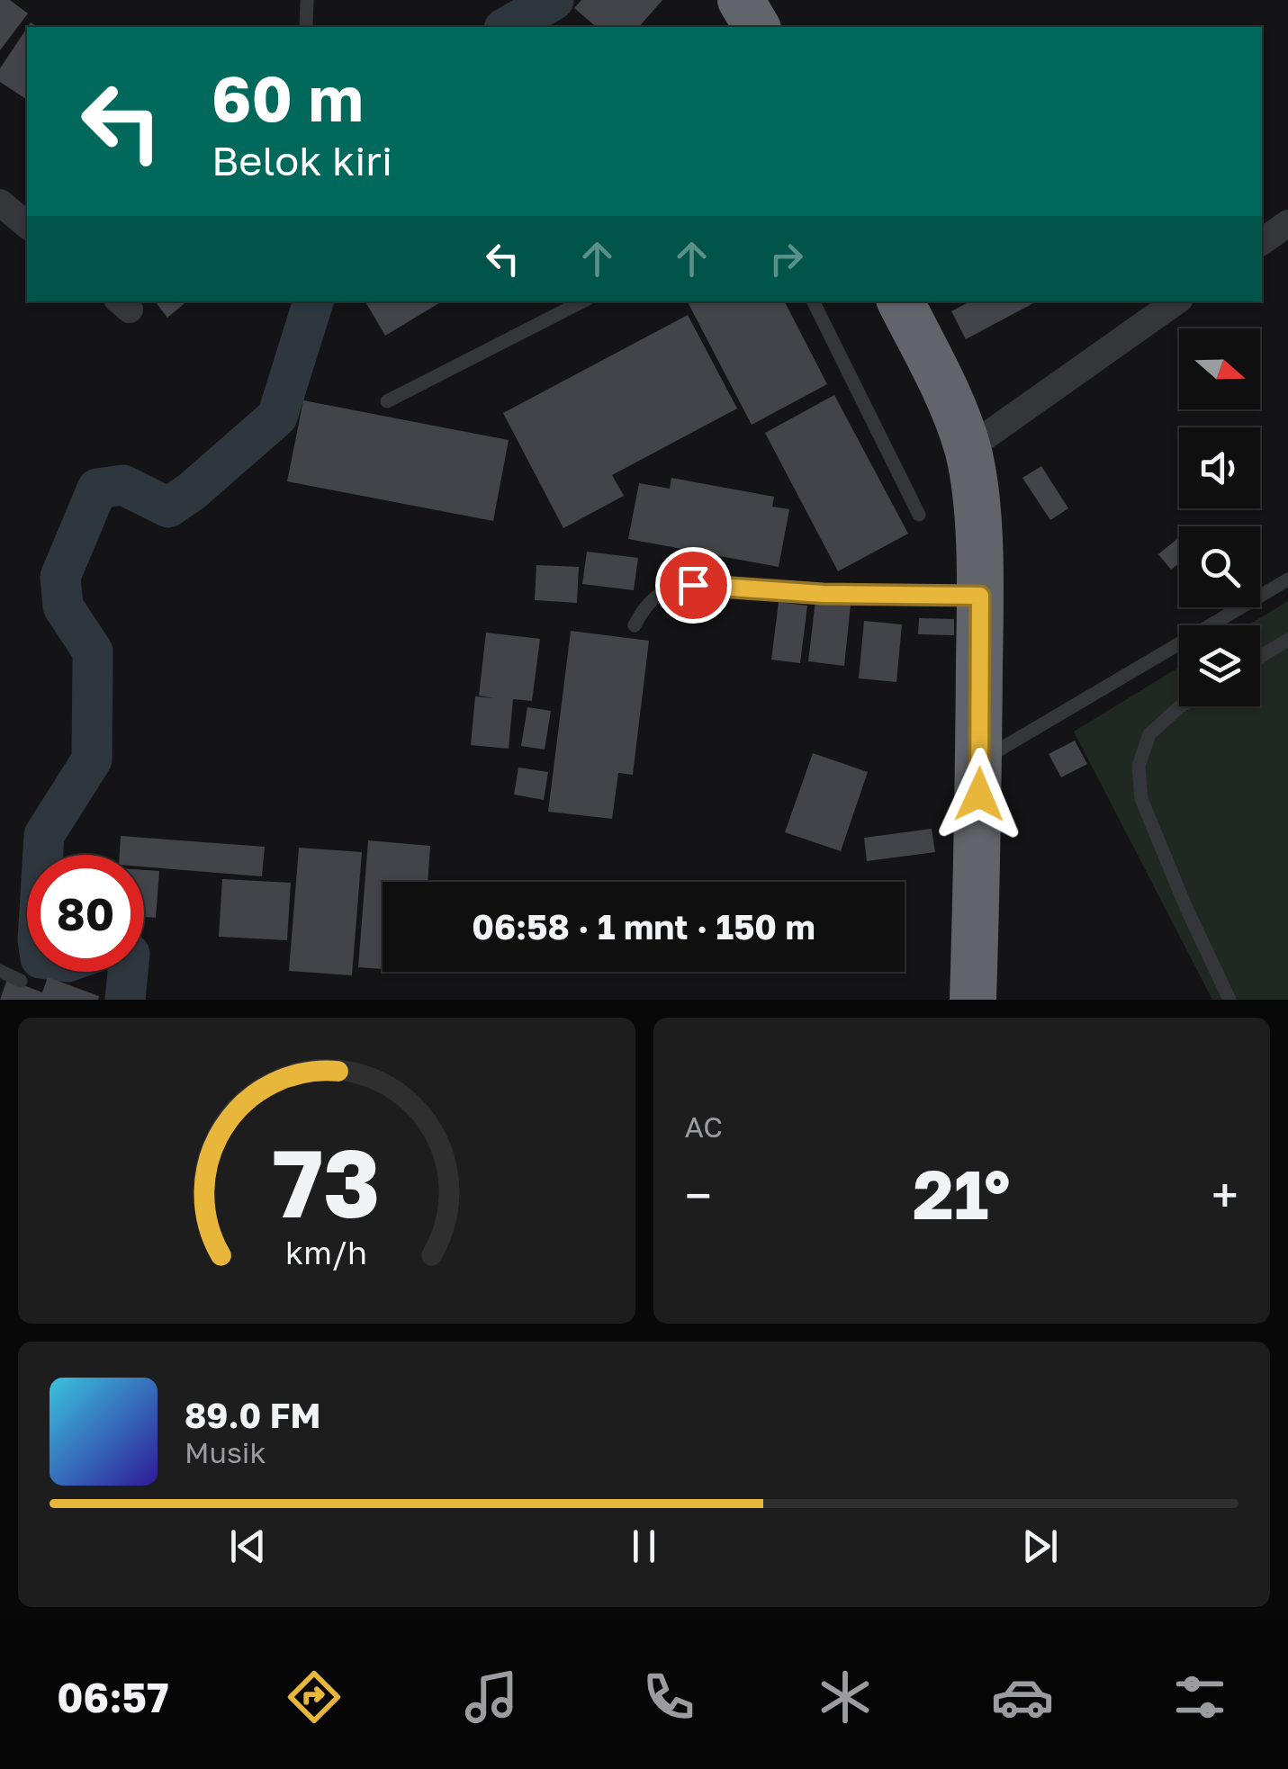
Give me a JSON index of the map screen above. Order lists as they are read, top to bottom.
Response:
{
  "north": "right",
  "page": {
    "turn": ["60 m", "Belok kiri"],
    "limit": "80",
    "trip": "06:58 · 1 mnt · 150 m",
    "tile": "AC",
    "heat": ["−", "21°", "+"],
    "song": ["89.0 FM", "Musik"],
    "tabs": "06:57",
    "gauge": ["73", "km/h"]
  }
}
